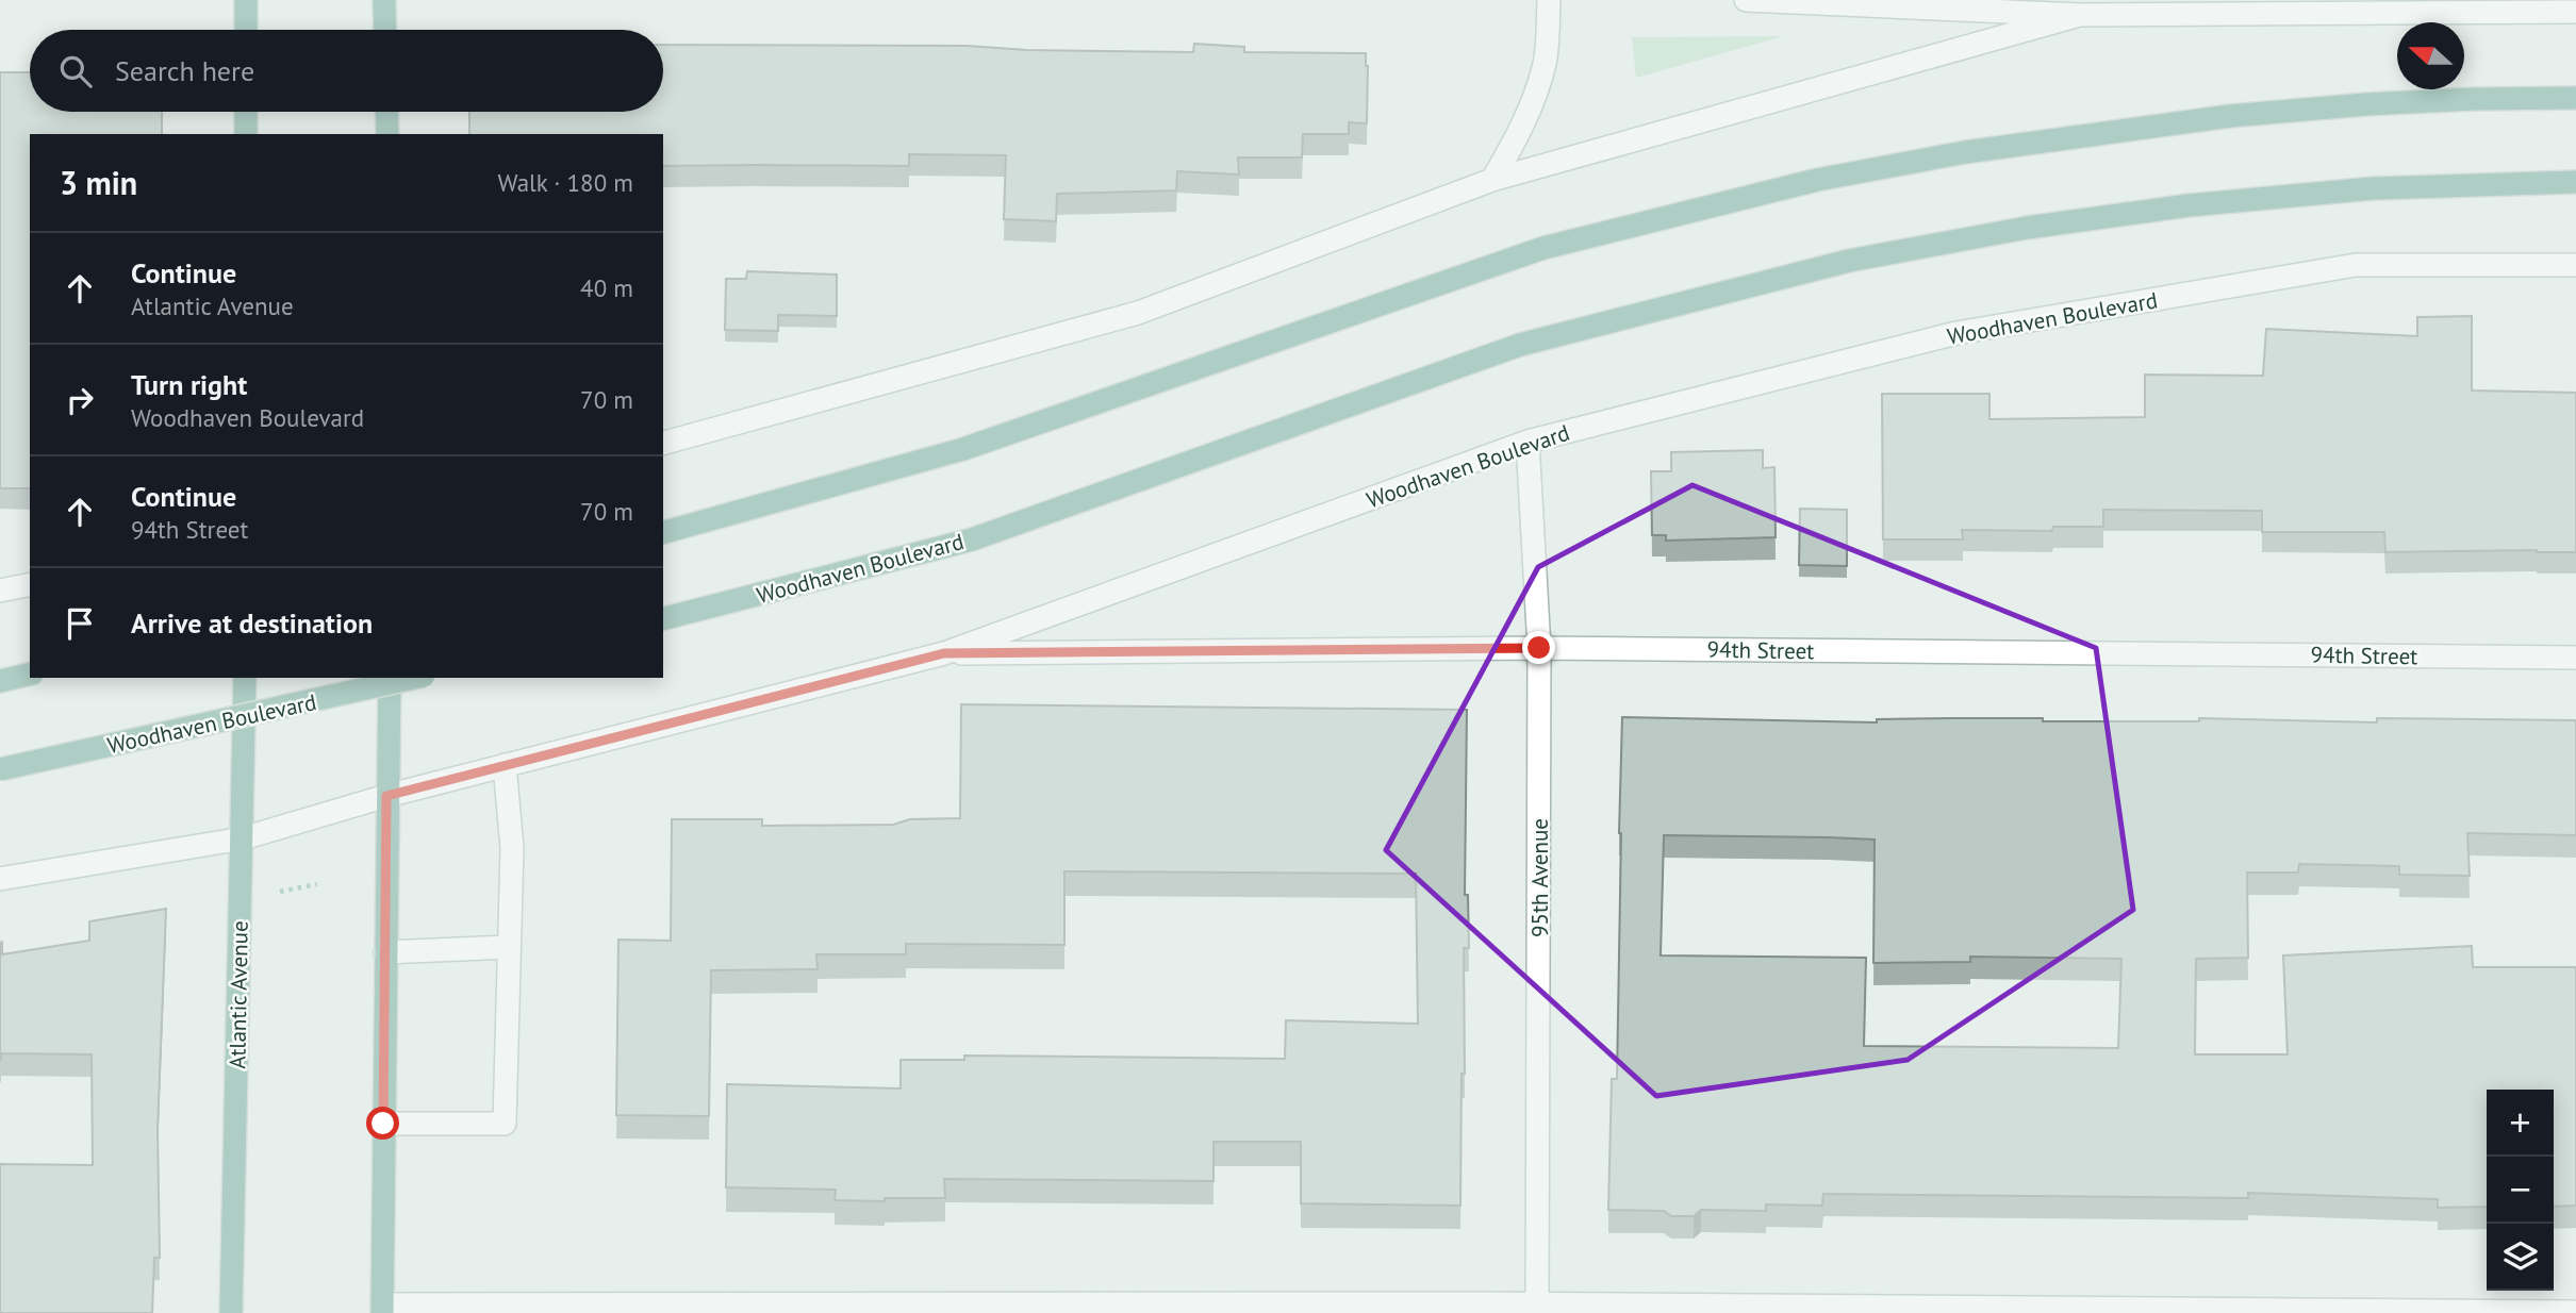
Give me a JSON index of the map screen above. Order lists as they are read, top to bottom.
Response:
{
  "streets": {
    "main road": ["Woodhaven Boulevard", "Atlantic Avenue"],
    "street": ["94th Street", "95th Avenue"]
  },
  "crossings": [
    ["Woodhaven Boulevard", "94th Street"],
    ["Woodhaven Boulevard", "95th Avenue"],
    ["Woodhaven Boulevard", "Atlantic Avenue"],
    ["94th Street", "95th Avenue"]
  ],
  "north": "left",
  "page": {
    "search": "Search here",
    "heading": ["3 min", "Walk · 180 m"],
    "list": [
      ["Continue", "Atlantic Avenue", "40 m"],
      ["Turn right", "Woodhaven Boulevard", "70 m"],
      ["Continue", "94th Street", "70 m"],
      "Arrive at destination"
    ],
    "map_buttons": ["+", "−"]
  }
}
